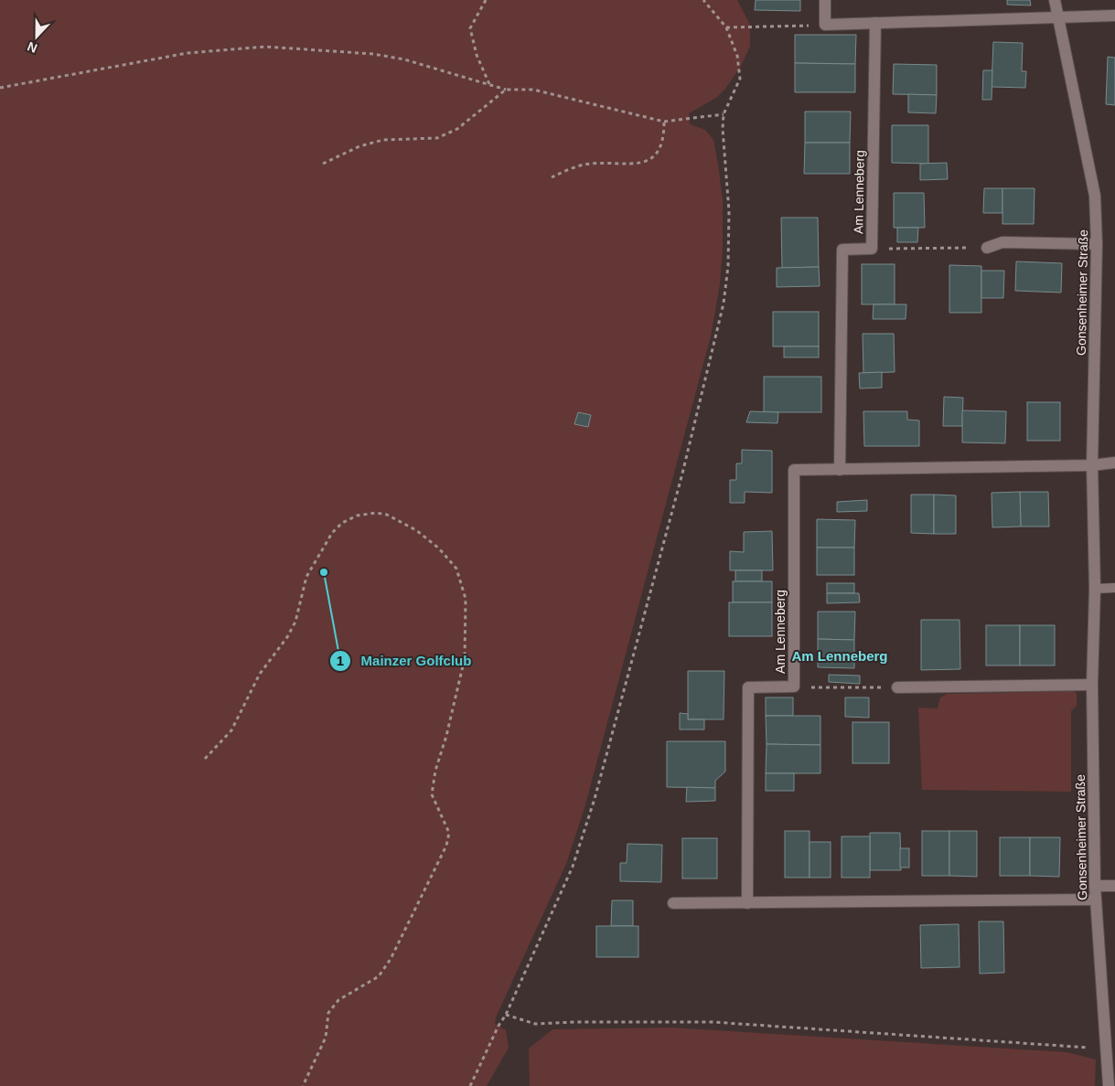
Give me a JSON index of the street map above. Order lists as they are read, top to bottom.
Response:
{
  "streets": {
    "street": ["Am Lenneberg", "Gonsenheimer Straße"]
  },
  "crossings": [
    ["Am Lenneberg", "Gonsenheimer Straße"]
  ],
  "districts": ["Am Lenneberg"],
  "places": ["Mainzer Golfclub"],
  "north": "bottom"
}
